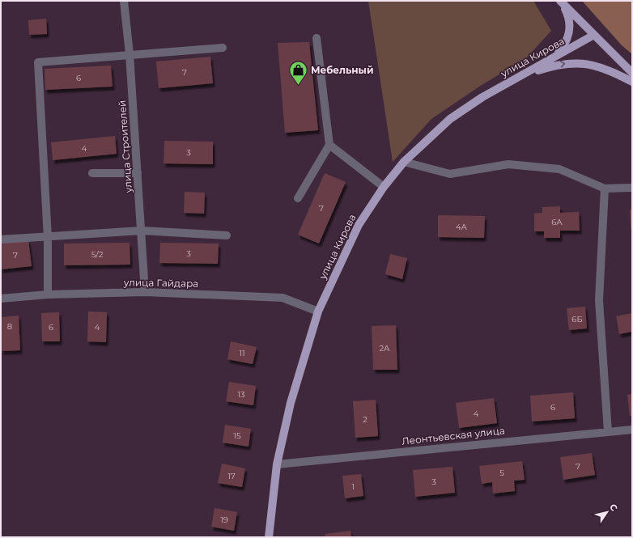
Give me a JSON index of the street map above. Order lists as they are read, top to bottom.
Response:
{
  "streets": {
    "main road": ["улица Кирова"],
    "street": ["улица Строителей", "улица Гайдара", "Леонтьевская улица"]
  },
  "crossings": [
    ["улица Кирова", "улица Гайдара"],
    ["улица Кирова", "Леонтьевская улица"],
    ["улица Строителей", "улица Гайдара"]
  ],
  "places": {
    "shop": ["Мебельный"]
  },
  "house_numbers": [
    "7",
    "6",
    "4",
    "3",
    "7",
    "6А",
    "4А",
    "3",
    "5/2",
    "7",
    "6Б",
    "8",
    "6",
    "4",
    "2А",
    "11",
    "13",
    "6",
    "4",
    "2",
    "15",
    "7",
    "5",
    "17",
    "3",
    "1",
    "19"
  ],
  "north": "top right"
}
